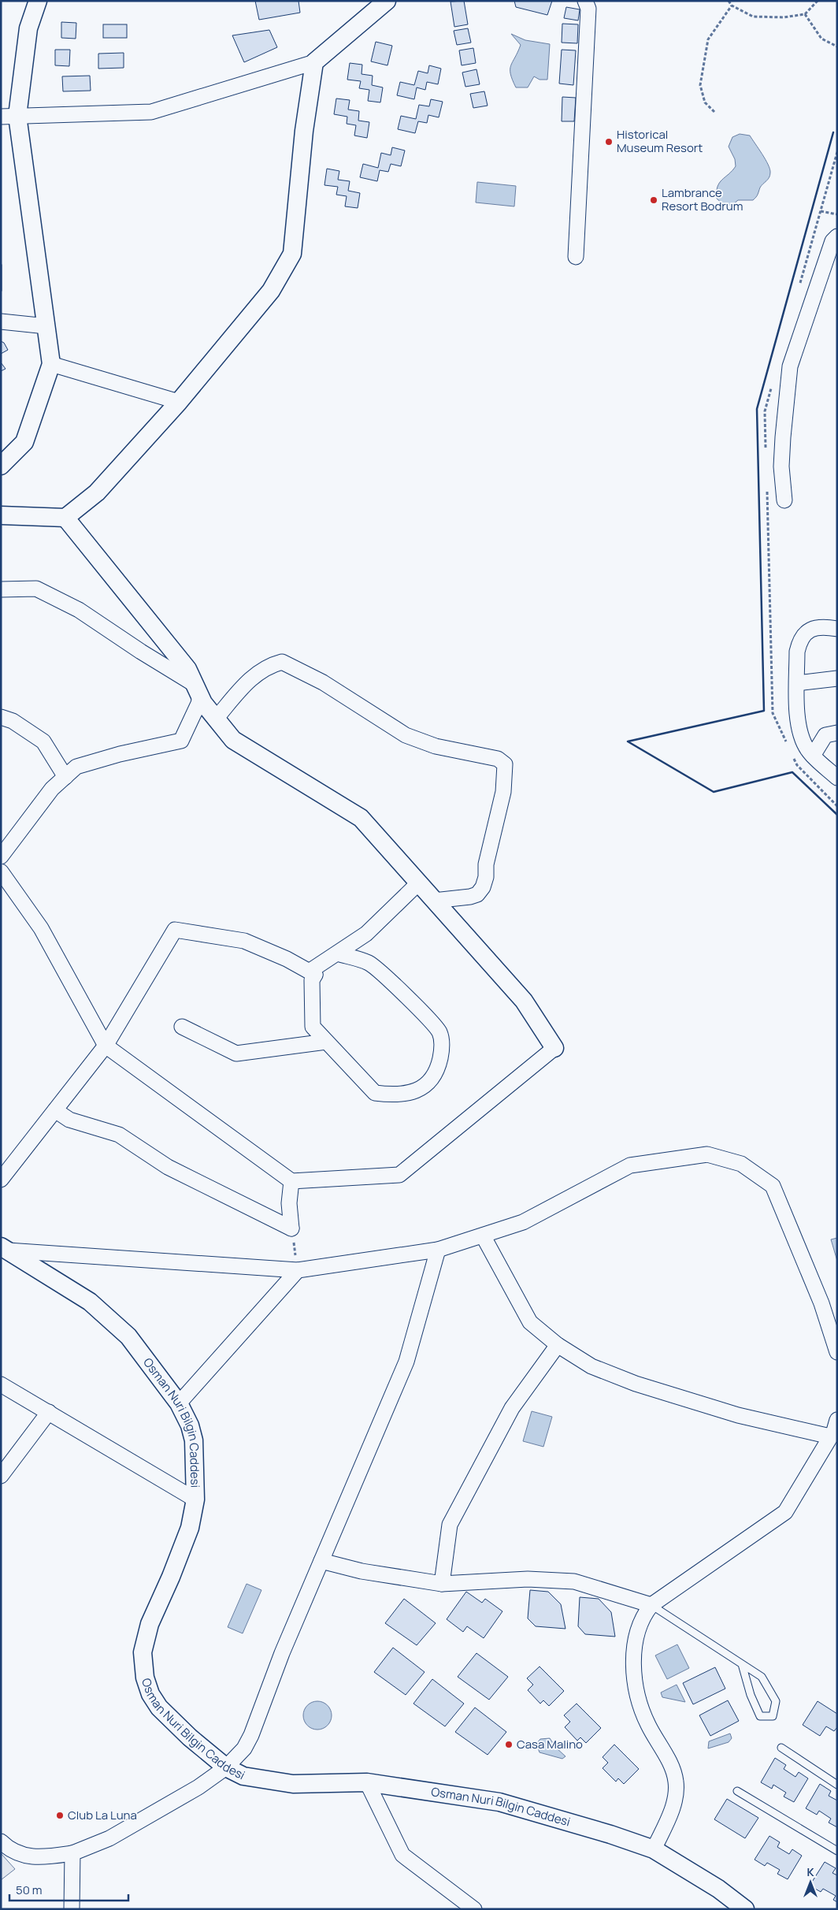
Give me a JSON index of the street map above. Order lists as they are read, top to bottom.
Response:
{
  "streets": {
    "street": ["Osman Nuri Bilgin Caddesi"]
  },
  "places": [
    "Historical Museum Resort",
    "Lambrance Resort Bodrum",
    "Casa Malino",
    "Club La Luna"
  ],
  "scale_bar": "50 m",
  "north": "top"
}
